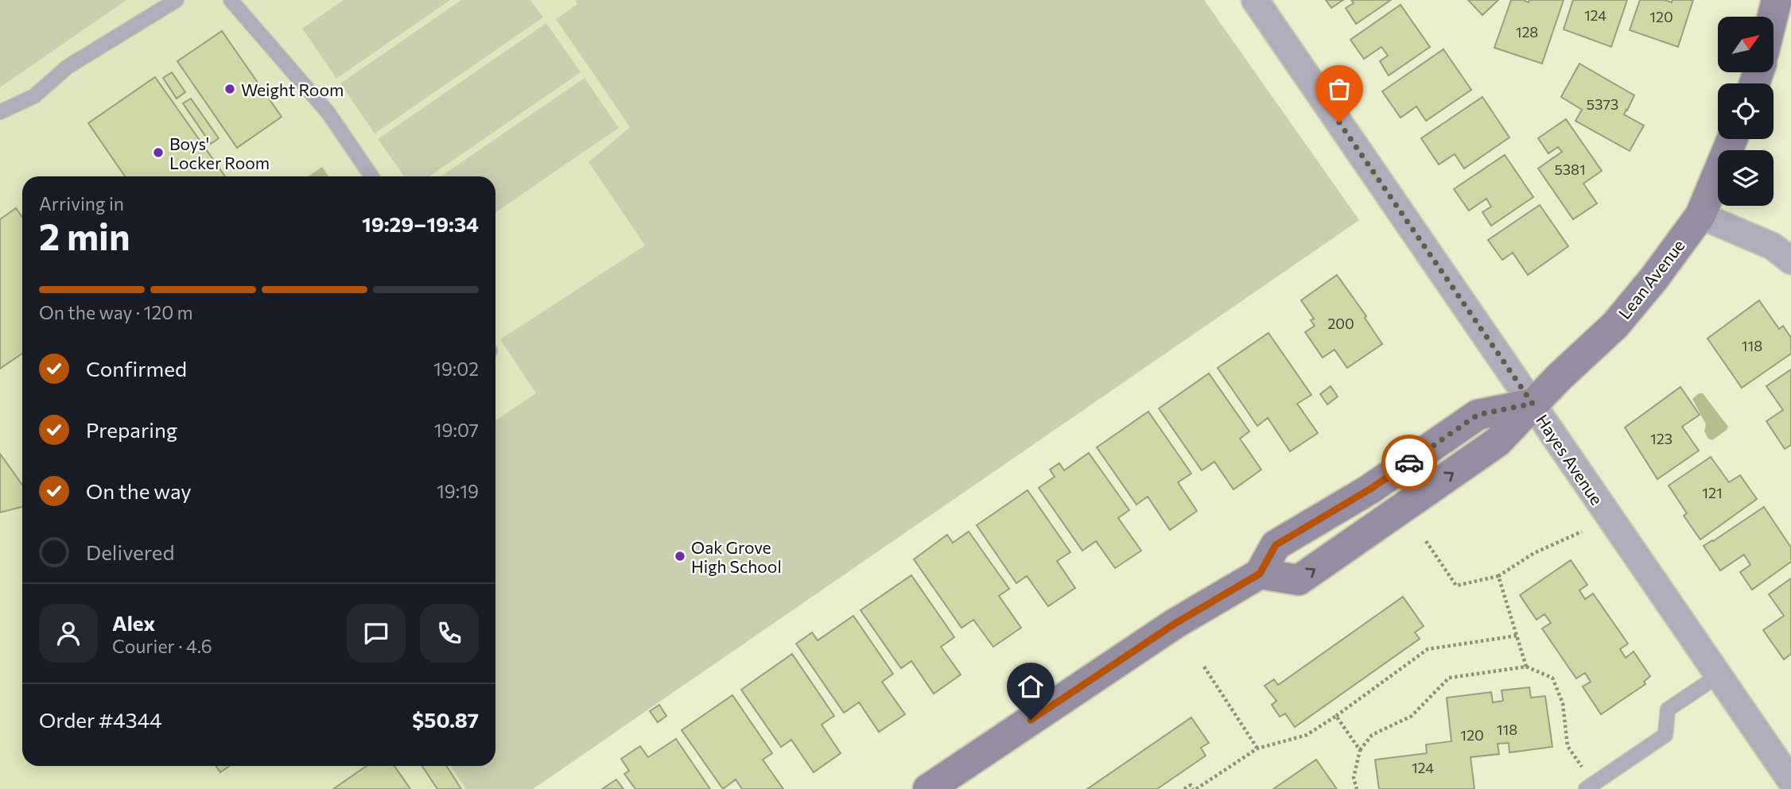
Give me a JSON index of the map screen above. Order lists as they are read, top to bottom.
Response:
{
  "streets": {
    "street": ["Lean Avenue", "Hayes Avenue"]
  },
  "crossings": [
    ["Lean Avenue", "Hayes Avenue"]
  ],
  "places": ["Weight Room", "Boys' Locker Room", "Oak Grove High School"],
  "house_numbers": [
    "124",
    "120",
    "128",
    "5373",
    "5381",
    "200",
    "118",
    "123",
    "121",
    "118",
    "120",
    "124"
  ],
  "north": "top right",
  "page": {
    "heading": ["2 min", "Arriving in", "19:29–19:34"],
    "panel": [
      "Alex",
      "Courier · 4.6",
      "Order #4344",
      "$50.87"
    ],
    "bar": "On the way · 120 m",
    "list": [
      ["Confirmed", "19:02"],
      ["Preparing", "19:07"],
      ["On the way", "19:19"],
      "Delivered"
    ]
  }
}
